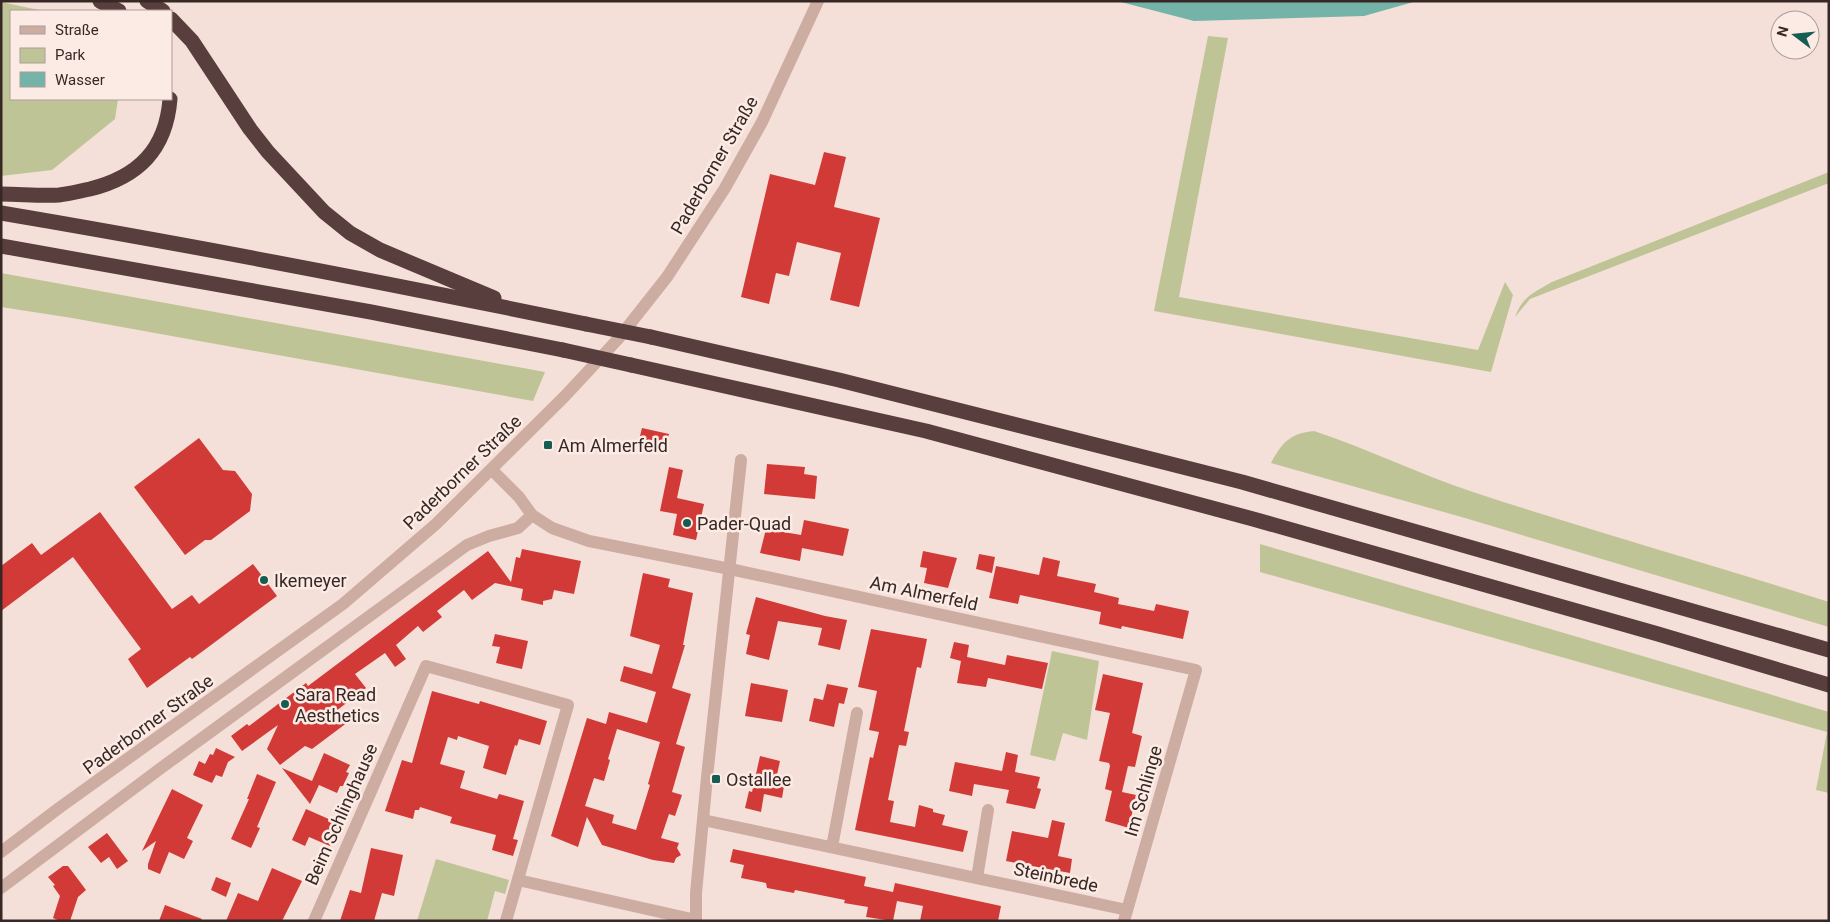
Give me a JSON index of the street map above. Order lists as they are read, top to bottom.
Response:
{
  "streets": {
    "street": [
      "Paderborner Straße",
      "Am Almerfeld",
      "Im Schlinge",
      "Beim Schlinghause",
      "Steinbrede"
    ]
  },
  "crossings": [
    ["Paderborner Straße", "Am Almerfeld"],
    ["Am Almerfeld", "Im Schlinge"],
    ["Im Schlinge", "Steinbrede"]
  ],
  "places": {
    "transit": ["Am Almerfeld", "Ostallee"],
    "other": ["Pader-Quad", "Ikemeyer", "Sara Read Aesthetics"]
  },
  "legend": ["Straße", "Park", "Wasser"],
  "north": "left"
}
